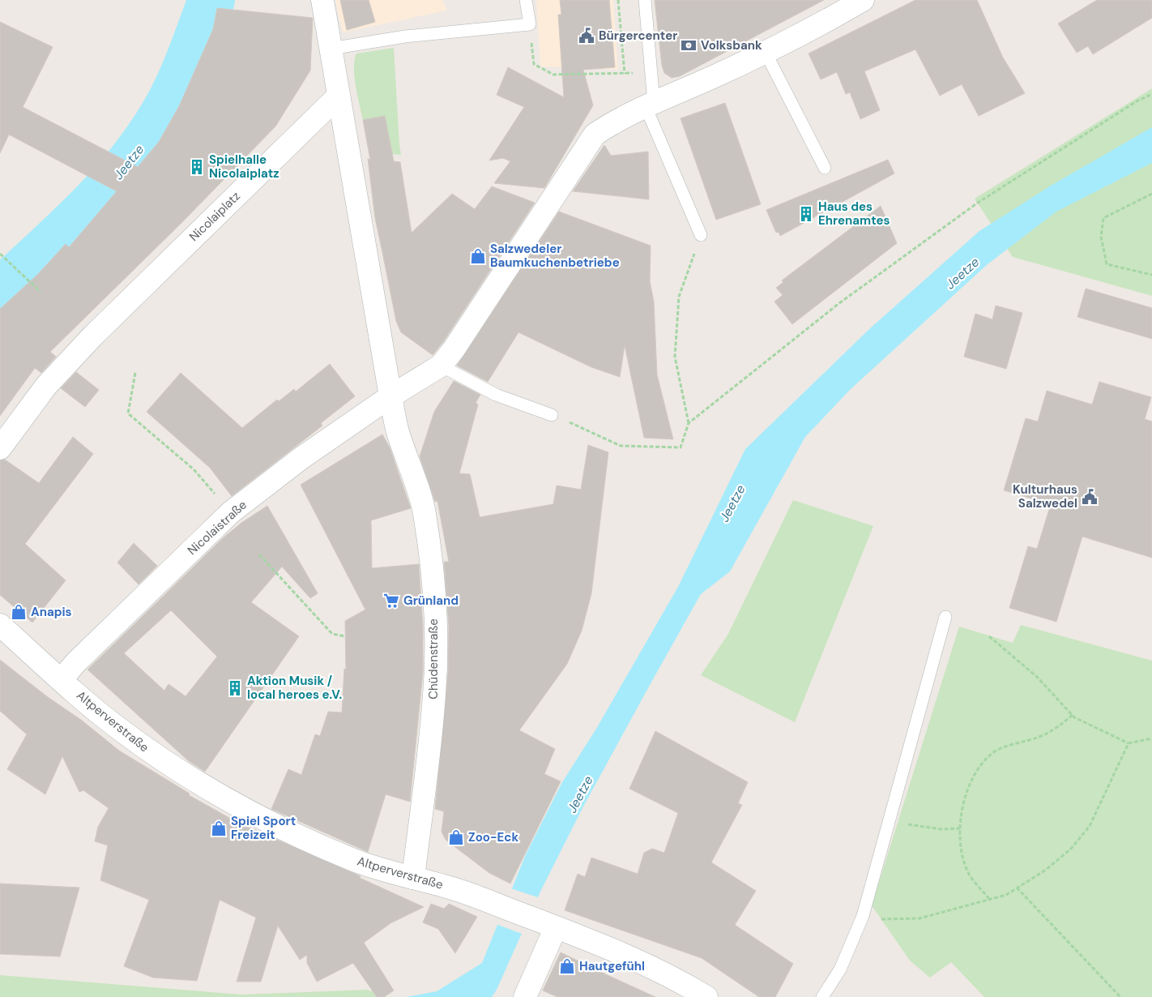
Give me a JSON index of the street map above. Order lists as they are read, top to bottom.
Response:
{
  "streets": {
    "street": [
      "Nicolaiplatz",
      "Nicolaistraße",
      "Chüdenstraße",
      "Altperverstraße"
    ]
  },
  "crossings": [
    ["Nicolaistraße", "Chüdenstraße"],
    ["Nicolaistraße", "Altperverstraße"],
    ["Chüdenstraße", "Altperverstraße"]
  ],
  "water": ["Jeetze"],
  "places": {
    "public building": ["Bürgercenter", "Kulturhaus Salzwedel"],
    "bank": ["Volksbank"],
    "building": ["Spielhalle Nicolaiplatz", "Haus des Ehrenamtes", "Aktion Musik / local heroes e.V."],
    "shop": [
      "Salzwedeler Baumkuchenbetriebe",
      "Anapis",
      "Spiel Sport Freizeit",
      "Zoo-Eck",
      "Hautgefühl"
    ],
    "supermarket": ["Grünland"]
  }
}
